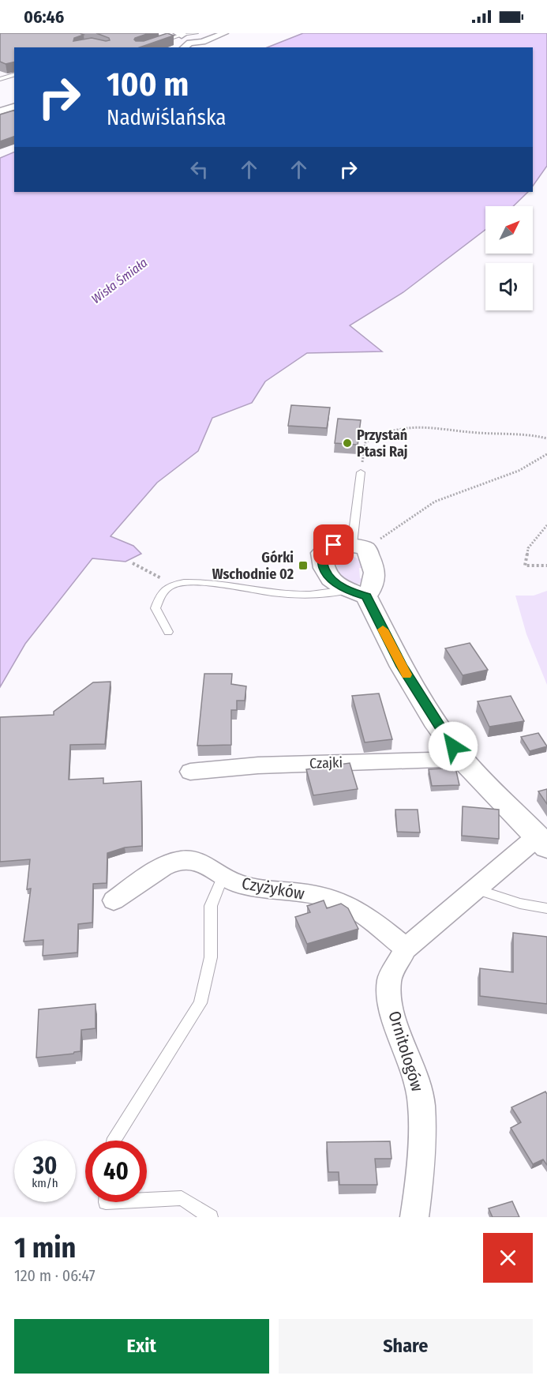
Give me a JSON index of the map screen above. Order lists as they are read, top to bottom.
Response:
{
  "streets": {
    "street": ["Czajki", "Czyżyków", "Ornitologów"]
  },
  "crossings": [
    ["Czyżyków", "Ornitologów"]
  ],
  "water": ["Wisła Śmiała"],
  "places": {
    "other": ["Przystań Ptasi Raj"],
    "transit": ["Górki Wschodnie 02"]
  },
  "north": "top right",
  "page": {
    "status": "06:46",
    "turn": ["100 m", "Nadwiślańska"],
    "speed": "30 km/h",
    "limit": "40",
    "heading": ["1 min", "120 m · 06:47"],
    "buttons": ["Exit", "Share"]
  }
}
